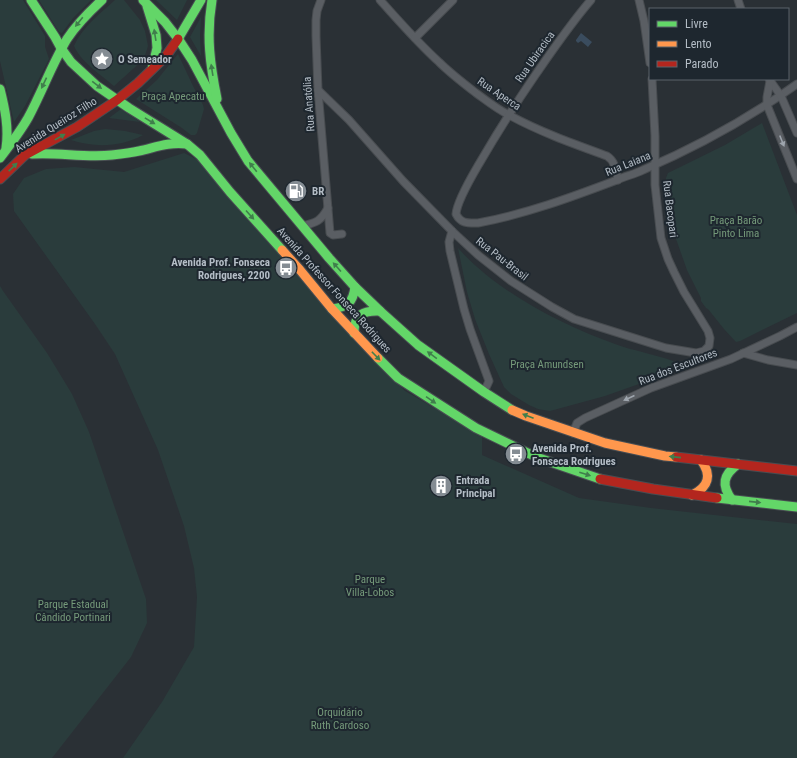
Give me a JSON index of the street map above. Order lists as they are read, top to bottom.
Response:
{
  "streets": {
    "main road": ["Avenida Queiroz Filho", "Avenida Professor Fonseca Rodrigues"],
    "street": [
      "Rua Ubiracica",
      "Rua Aperca",
      "Rua Anatólia",
      "Rua Laiana",
      "Rua Bacopari",
      "Rua Pau-Brasil",
      "Rua dos Escultores"
    ]
  },
  "crossings": [
    ["Rua Ubiracica", "Rua Aperca"],
    ["Rua Ubiracica", "Rua Laiana"],
    ["Rua Aperca", "Rua Laiana"],
    ["Rua Anatólia", "Rua Pau-Brasil"],
    ["Avenida Queiroz Filho", "Avenida Professor Fonseca Rodrigues"],
    ["Rua Laiana", "Rua Bacopari"],
    ["Rua Bacopari", "Rua Pau-Brasil"],
    ["Avenida Professor Fonseca Rodrigues", "Rua dos Escultores"]
  ],
  "one_way": ["Rua dos Escultores"],
  "parks": [
    "Praça Apecatu",
    "Praça Barão Pinto Lima",
    "Praça Amundsen",
    "Parque Villa-Lobos",
    "Parque Estadual Cândido Portinari",
    "Orquidário Ruth Cardoso"
  ],
  "places": {
    "place": ["O Semeador"],
    "fuel station": ["BR"],
    "bus stop": ["Avenida Prof. Fonseca Rodrigues, 2200", "Avenida Prof. Fonseca Rodrigues"],
    "building": ["Entrada Principal"]
  },
  "legend": ["Livre", "Lento", "Parado"]
}
